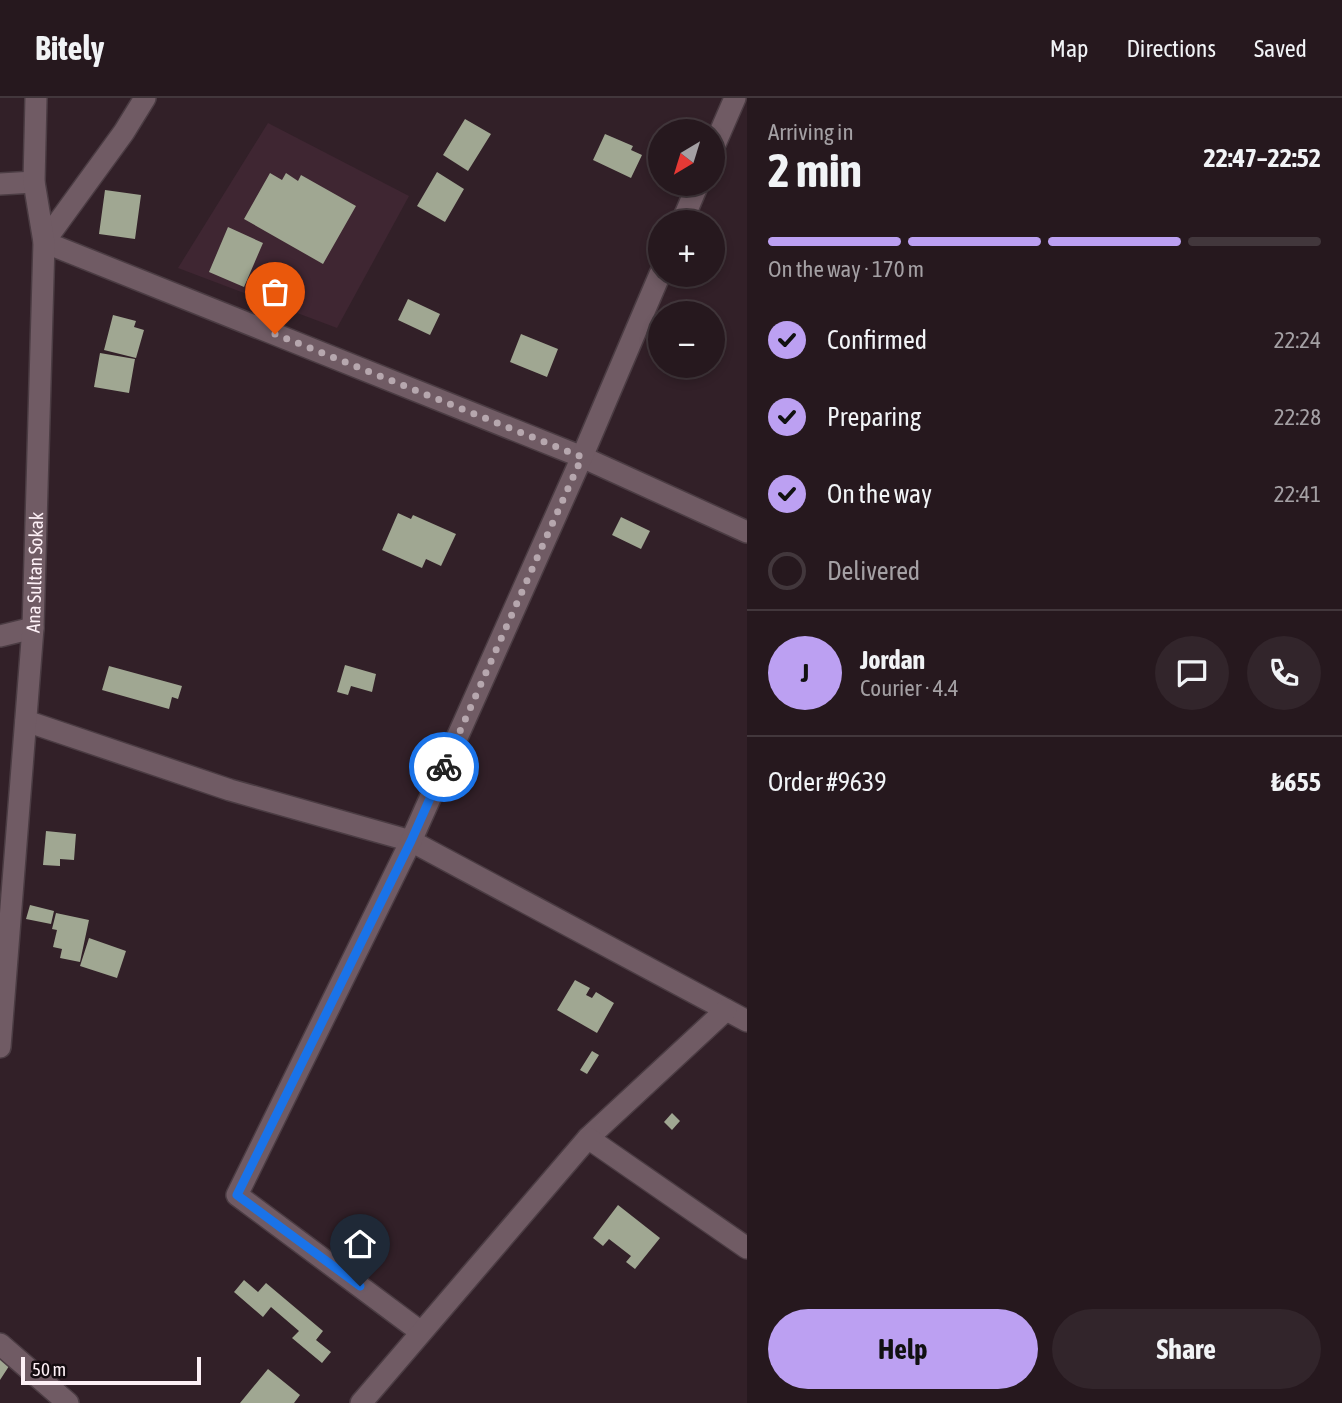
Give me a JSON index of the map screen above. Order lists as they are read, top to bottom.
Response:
{
  "streets": {
    "street": ["Ana Sultan Sokak"]
  },
  "scale_bar": "50 m",
  "north": "bottom left",
  "page": {
    "header": "Bitely",
    "nav": ["Map", "Directions", "Saved"],
    "heading": ["2 min", "Arriving in", "22:47–22:52"],
    "panel": [
      "Jordan",
      "Courier · 4.4",
      "Order #9639",
      "₺655"
    ],
    "map_buttons": ["+", "−"],
    "bar": "On the way · 170 m",
    "list": [
      ["Confirmed", "22:24"],
      ["Preparing", "22:28"],
      ["On the way", "22:41"],
      "Delivered"
    ],
    "round": "J",
    "buttons": ["Help", "Share"],
    "scale": "50 m"
  }
}
